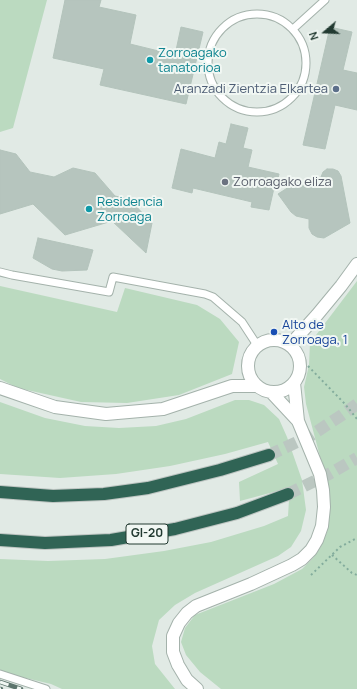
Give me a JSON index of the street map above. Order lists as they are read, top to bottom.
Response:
{
  "streets": {
    "highway": ["GI-20"]
  },
  "places": [
    "Zorroagako tanatorioa",
    "Aranzadi Zientzia Elkartea",
    "Zorroagako eliza",
    "Residencia Zorroaga",
    "Alto de Zorroaga, 1"
  ],
  "north": "left"
}
